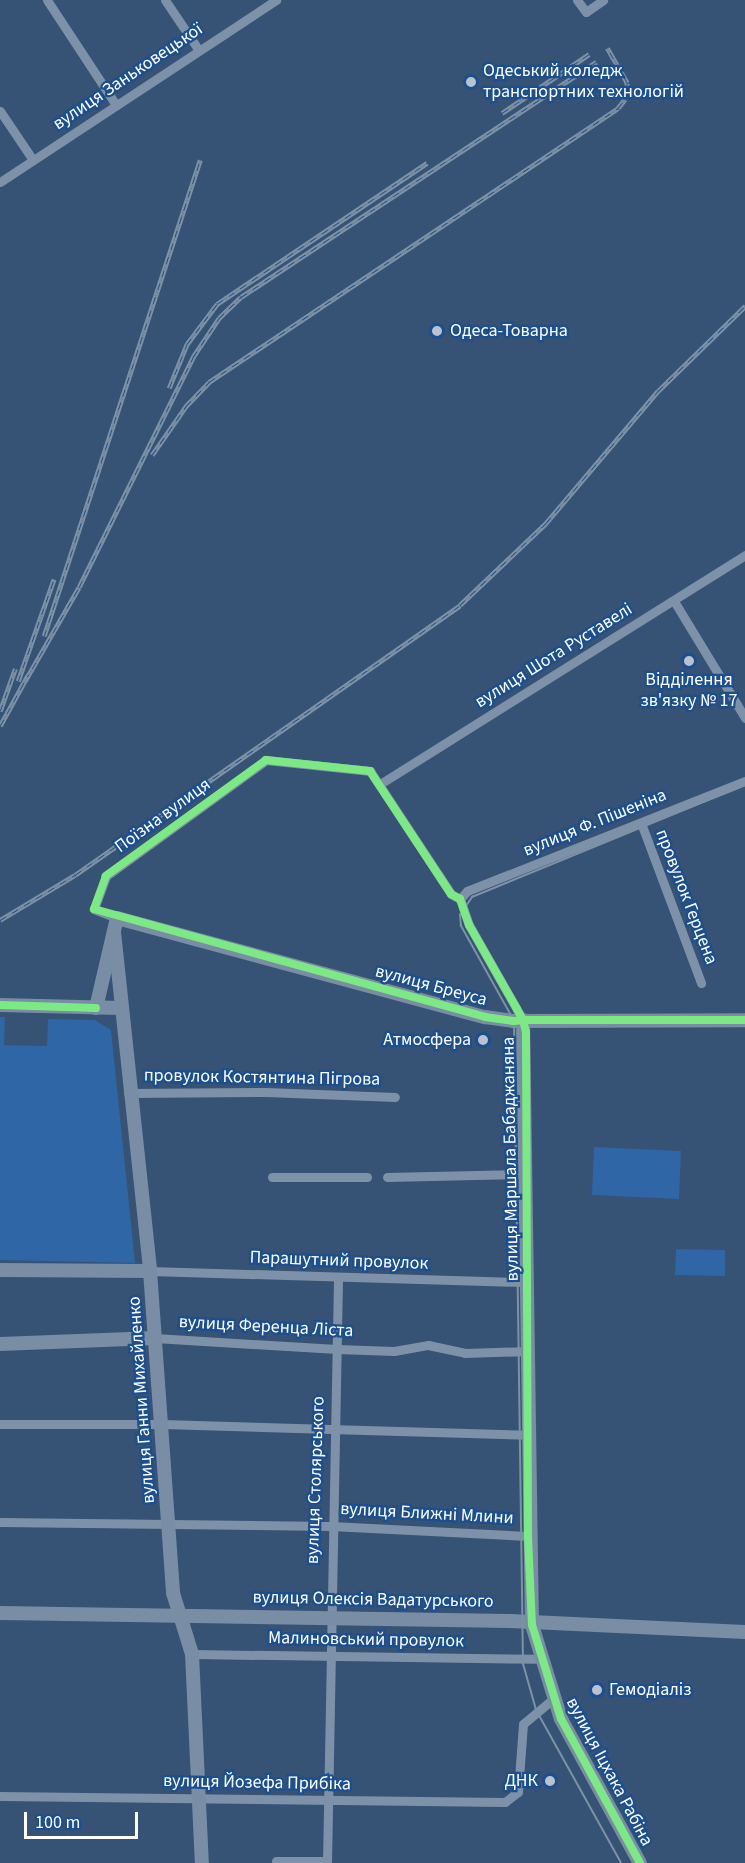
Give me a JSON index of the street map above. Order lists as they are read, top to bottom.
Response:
{
  "streets": {
    "street": [
      "вулиця Заньковецької",
      "вулиця Шота Руставелі",
      "Поїзна вулиця",
      "вулиця Ф. Пішеніна",
      "провулок Герцена",
      "вулиця Бреуса",
      "провулок Костянтина Пігрова",
      "вулиця Маршала Бабаджаняна",
      "Парашутний провулок",
      "вулиця Ференца Ліста",
      "вулиця Ганни Михайленко",
      "вулиця Столярського",
      "вулиця Ближні Млини",
      "вулиця Олексія Вадатурського",
      "Малиновський провулок",
      "вулиця Іцхака Рабіна",
      "вулиця Йозефа Прибіка"
    ]
  },
  "crossings": [
    ["вулиця Шота Руставелі", "вулиця Маршала Бабаджаняна"],
    ["Поїзна вулиця", "вулиця Бреуса"],
    ["Поїзна вулиця", "вулиця Маршала Бабаджаняна"],
    ["Поїзна вулиця", "вулиця Ганни Михайленко"],
    ["вулиця Ф. Пішеніна", "провулок Герцена"],
    ["вулиця Ф. Пішеніна", "вулиця Маршала Бабаджаняна"],
    ["вулиця Бреуса", "вулиця Маршала Бабаджаняна"],
    ["вулиця Бреуса", "вулиця Ганни Михайленко"],
    ["провулок Костянтина Пігрова", "вулиця Ганни Михайленко"],
    ["вулиця Маршала Бабаджаняна", "Парашутний провулок"],
    ["вулиця Маршала Бабаджаняна", "вулиця Ференца Ліста"],
    ["вулиця Маршала Бабаджаняна", "вулиця Ближні Млини"],
    ["вулиця Маршала Бабаджаняна", "вулиця Олексія Вадатурського"],
    ["вулиця Маршала Бабаджаняна", "вулиця Іцхака Рабіна"],
    ["Парашутний провулок", "вулиця Ганни Михайленко"],
    ["Парашутний провулок", "вулиця Столярського"],
    ["вулиця Ференца Ліста", "вулиця Ганни Михайленко"],
    ["вулиця Ференца Ліста", "вулиця Столярського"],
    ["вулиця Ганни Михайленко", "вулиця Ближні Млини"],
    ["вулиця Ганни Михайленко", "вулиця Олексія Вадатурського"],
    ["вулиця Ганни Михайленко", "Малиновський провулок"],
    ["вулиця Ганни Михайленко", "вулиця Йозефа Прибіка"],
    ["вулиця Столярського", "вулиця Ближні Млини"],
    ["вулиця Столярського", "вулиця Олексія Вадатурського"],
    ["вулиця Столярського", "Малиновський провулок"],
    ["вулиця Столярського", "вулиця Йозефа Прибіка"],
    ["вулиця Олексія Вадатурського", "вулиця Іцхака Рабіна"],
    ["Малиновський провулок", "вулиця Іцхака Рабіна"],
    ["вулиця Іцхака Рабіна", "вулиця Йозефа Прибіка"]
  ],
  "places": [
    "Одеський коледж транспортних технологій",
    "Одеса-Товарна",
    "Відділення зв'язку № 17",
    "Атмосфера",
    "Гемодіаліз",
    "ДНК"
  ],
  "scale_bar": "100 m"
}
